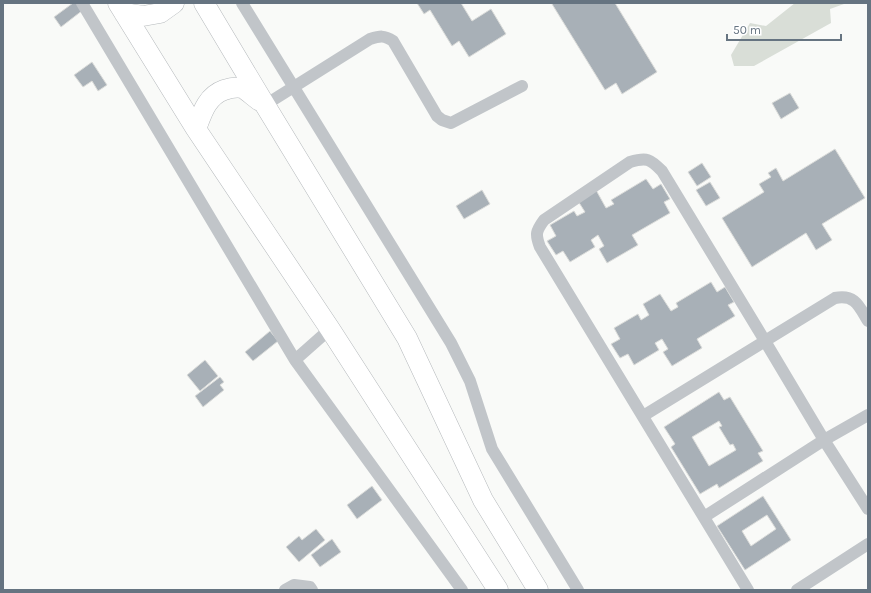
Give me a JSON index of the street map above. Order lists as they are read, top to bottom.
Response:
{
  "scale_bar": "50 m"
}
